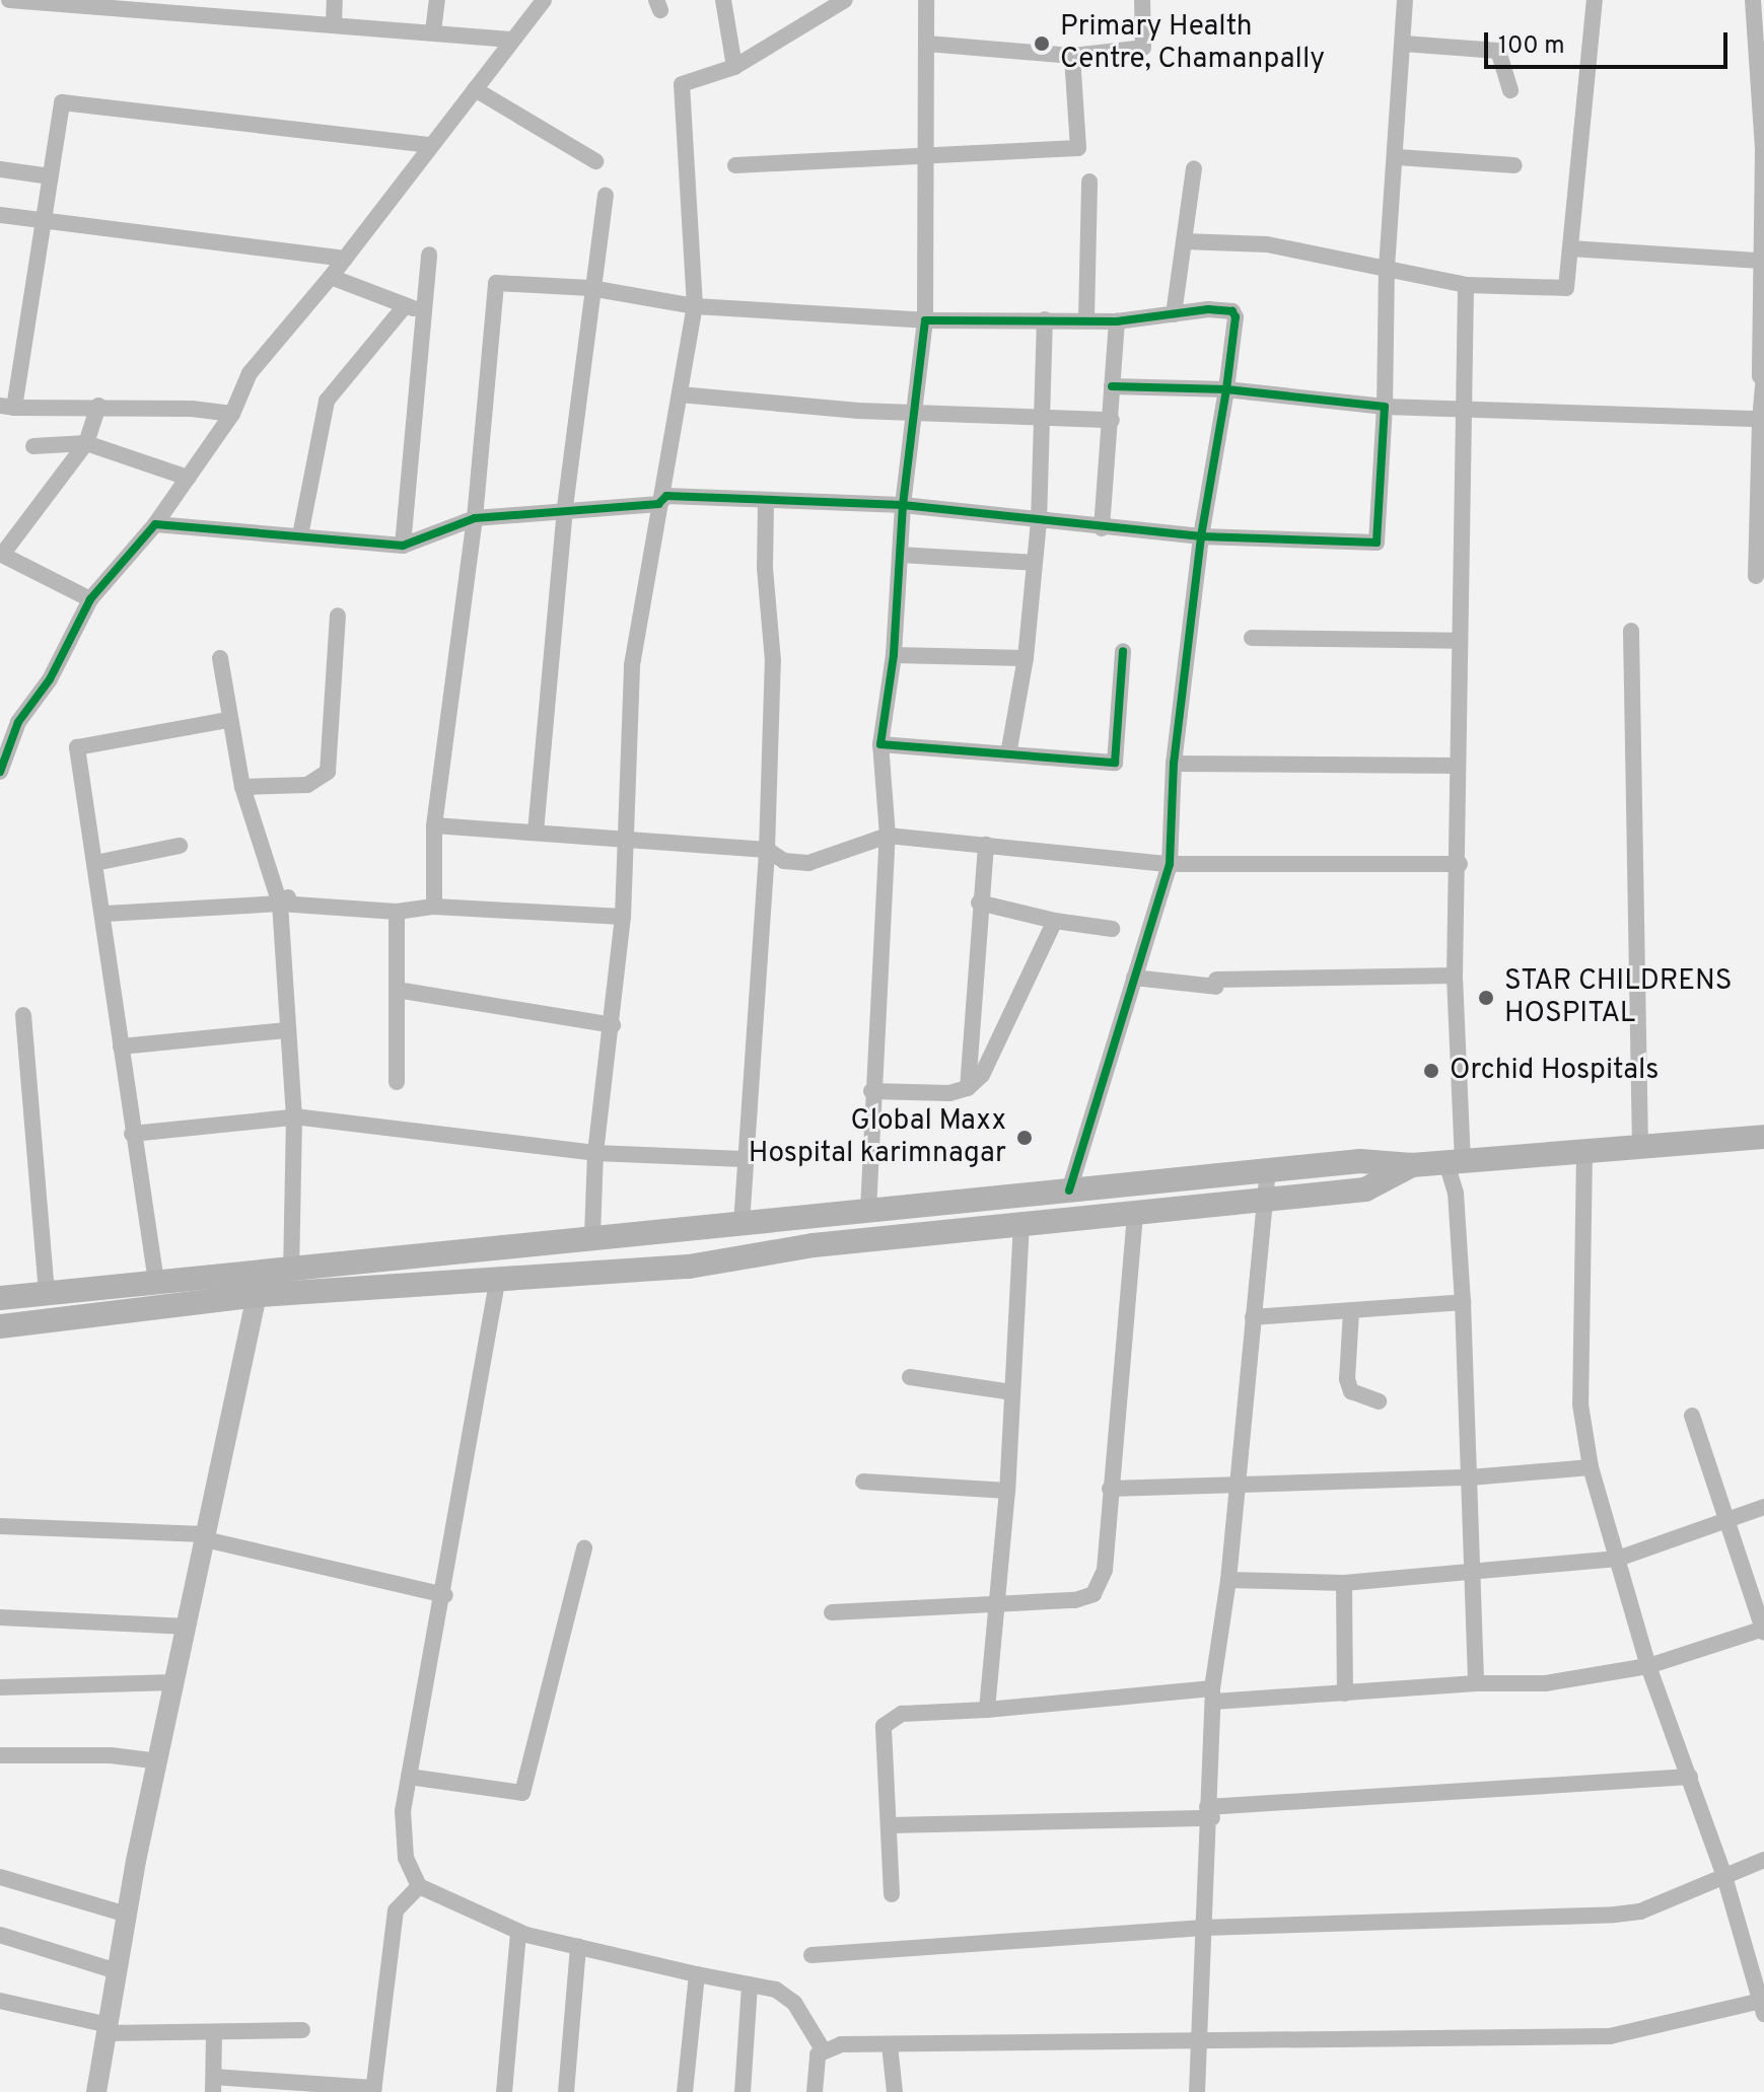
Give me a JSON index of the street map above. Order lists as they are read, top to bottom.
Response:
{
  "places": [
    "Primary Health Centre, Chamanpally",
    "STAR CHILDRENS HOSPITAL",
    "Orchid Hospitals",
    "Global Maxx Hospital karimnagar"
  ],
  "scale_bar": "100 m"
}
